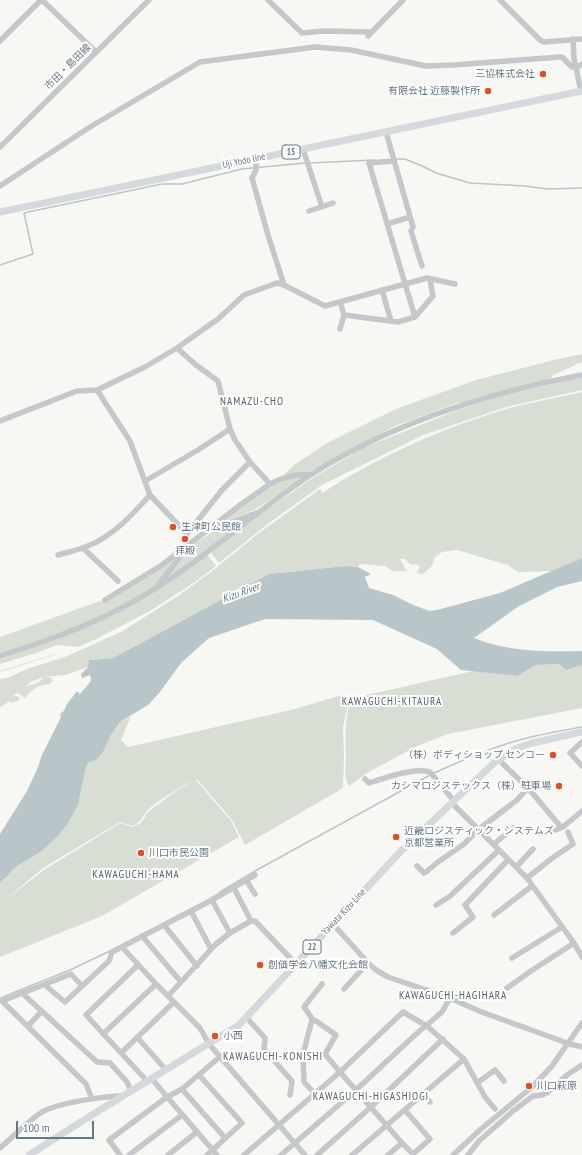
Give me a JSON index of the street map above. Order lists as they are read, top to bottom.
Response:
{
  "streets": {
    "main road": [
      "15",
      "Uji Yodo line",
      "Yawata Kizu Line",
      "22"
    ],
    "street": ["市田・島田線"]
  },
  "districts": [
    "NAMAZU-CHO",
    "KAWAGUCHI-KITAURA",
    "KAWAGUCHI-HAMA",
    "KAWAGUCHI-HAGIHARA",
    "KAWAGUCHI-KONISHI",
    "KAWAGUCHI-HIGASHIOGI"
  ],
  "water": ["Kizu River"],
  "places": [
    "三協株式会社",
    "有限会社 近藤製作所",
    "生津町公民館",
    "拝殿",
    "（株）ボディショップ センコー",
    "カシマロジステックス（株）駐車場",
    "近畿ロジスティック・システムズ 京都営業所",
    "川口市民公園",
    "創価学会八幡文化会館",
    "小西",
    "川口萩原"
  ],
  "scale_bar": "100 m"
}
